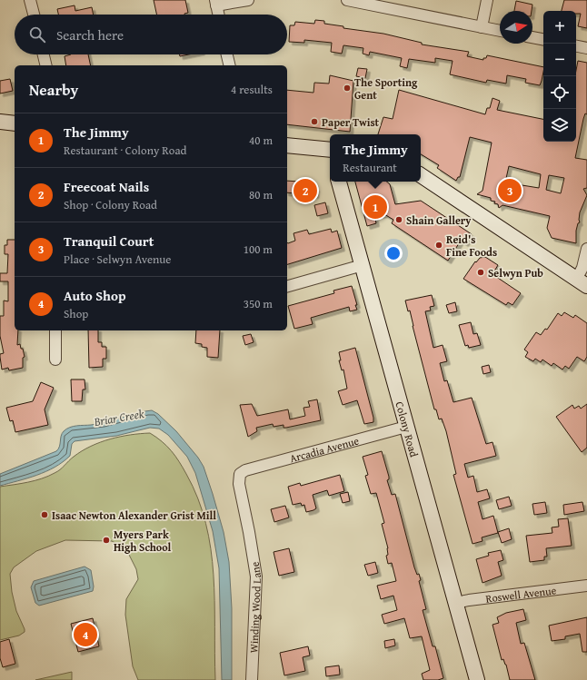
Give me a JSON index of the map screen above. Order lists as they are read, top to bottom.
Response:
{
  "streets": {
    "street": [
      "Colony Road",
      "Arcadia Avenue",
      "Roswell Avenue",
      "Winding Wood Lane"
    ]
  },
  "crossings": [
    ["Colony Road", "Arcadia Avenue"],
    ["Colony Road", "Roswell Avenue"],
    ["Arcadia Avenue", "Winding Wood Lane"]
  ],
  "water": ["Briar Creek"],
  "places": [
    "The Sporting Gent",
    "Paper Twist",
    "Shain Gallery",
    "Reid's Fine Foods",
    "Selwyn Pub",
    "Isaac Newton Alexander Grist Mill",
    "Myers Park High School"
  ],
  "north": "right",
  "page": {
    "map_buttons": ["+", "−"],
    "search": "Search here",
    "heading": ["Nearby", "4 results"],
    "list": [
      {
        "mark": "1",
        "name": "The Jimmy",
        "note": "Restaurant · Colony Road",
        "value": "40 m"
      },
      {
        "mark": "2",
        "name": "Freecoat Nails",
        "note": "Shop · Colony Road",
        "value": "80 m"
      },
      {
        "mark": "3",
        "name": "Tranquil Court",
        "note": "Place · Selwyn Avenue",
        "value": "100 m"
      },
      {
        "mark": "4",
        "name": "Auto Shop",
        "note": "Shop",
        "value": "350 m"
      }
    ],
    "popup": ["The Jimmy", "Restaurant"],
    "pins": [
      "2",
      "3",
      "1",
      "4"
    ]
  }
}
